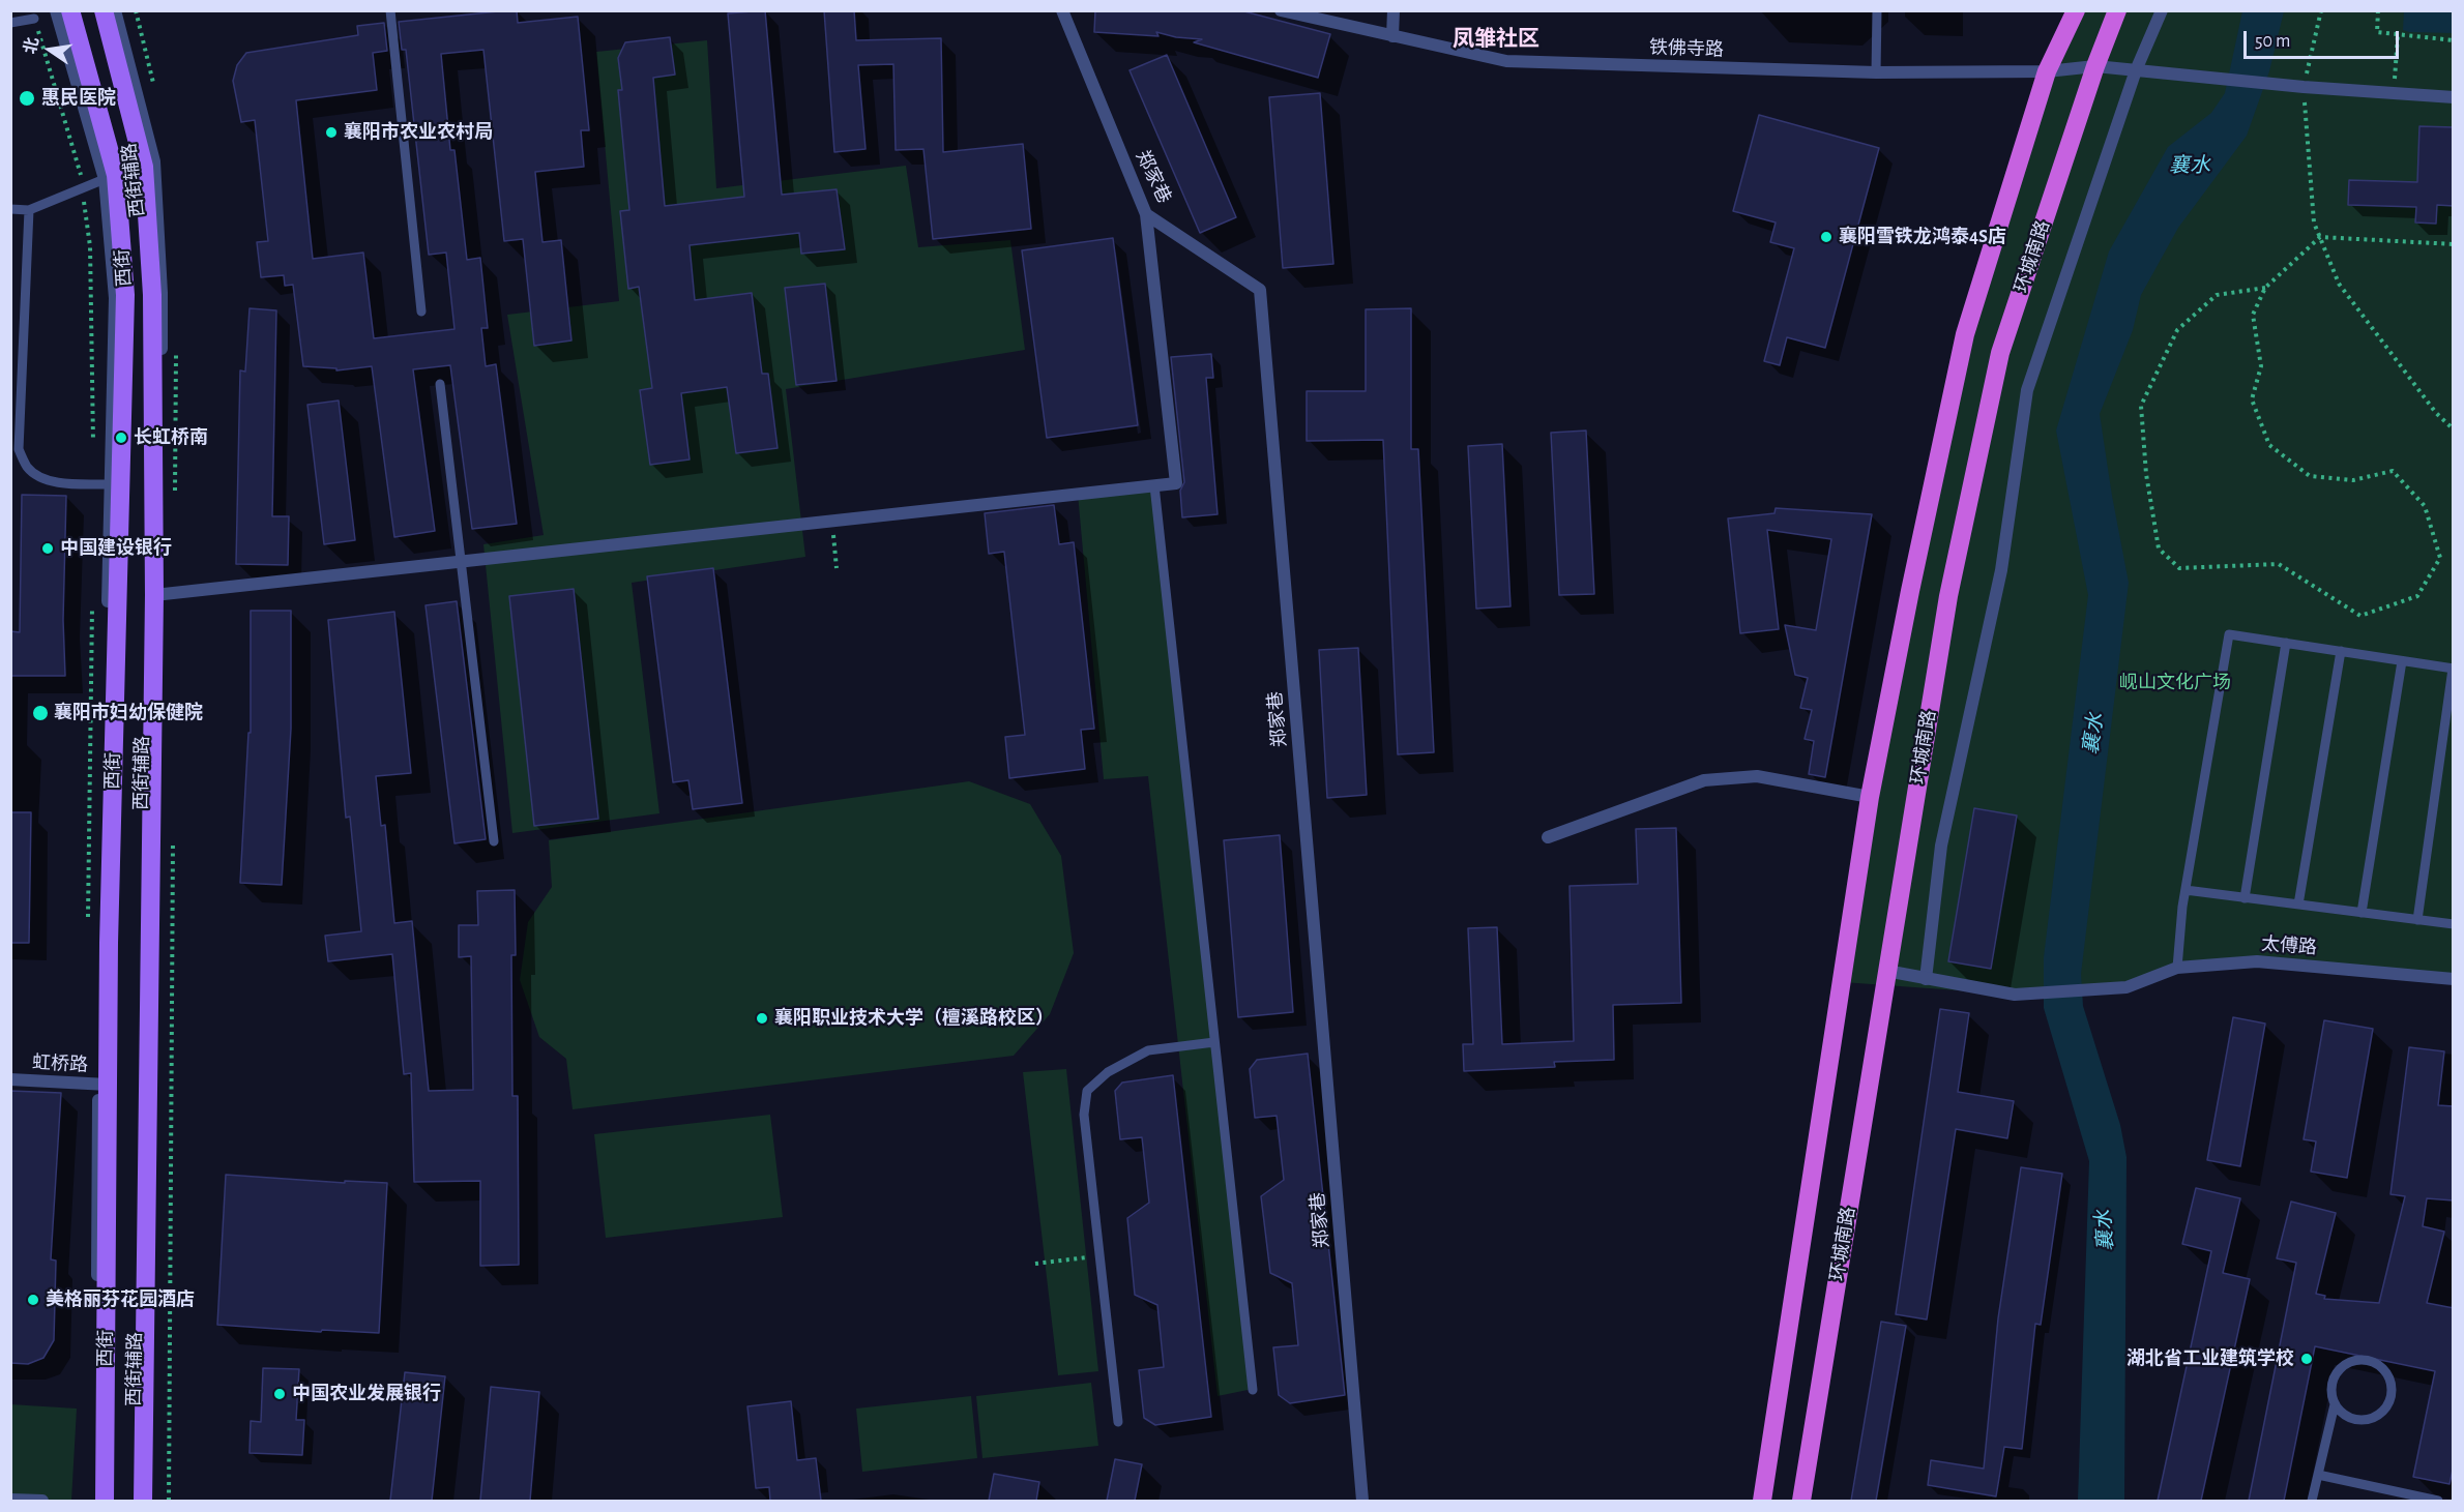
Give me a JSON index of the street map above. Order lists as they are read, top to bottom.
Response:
{
  "streets": {
    "highway": ["环城南路"],
    "main road": ["西街"],
    "street": [
      "铁佛寺路",
      "郑家巷",
      "西街辅路",
      "太傅路",
      "虹桥路"
    ]
  },
  "crossings": [
    ["铁佛寺路", "环城南路"],
    ["西街辅路", "西街"],
    ["环城南路", "太傅路"],
    ["西街", "虹桥路"]
  ],
  "districts": ["凤雏社区"],
  "water": ["襄水"],
  "parks": ["岘山文化广场"],
  "places": [
    "惠民医院",
    "襄阳市农业农村局",
    "襄阳雪铁龙鸿泰4S店",
    "长虹桥南",
    "中国建设银行",
    "襄阳市妇幼保健院",
    "襄阳职业技术大学（檀溪路校区）",
    "美格丽芬花园酒店",
    "湖北省工业建筑学校",
    "中国农业发展银行"
  ],
  "scale_bar": "50 m",
  "north": "left"
}
